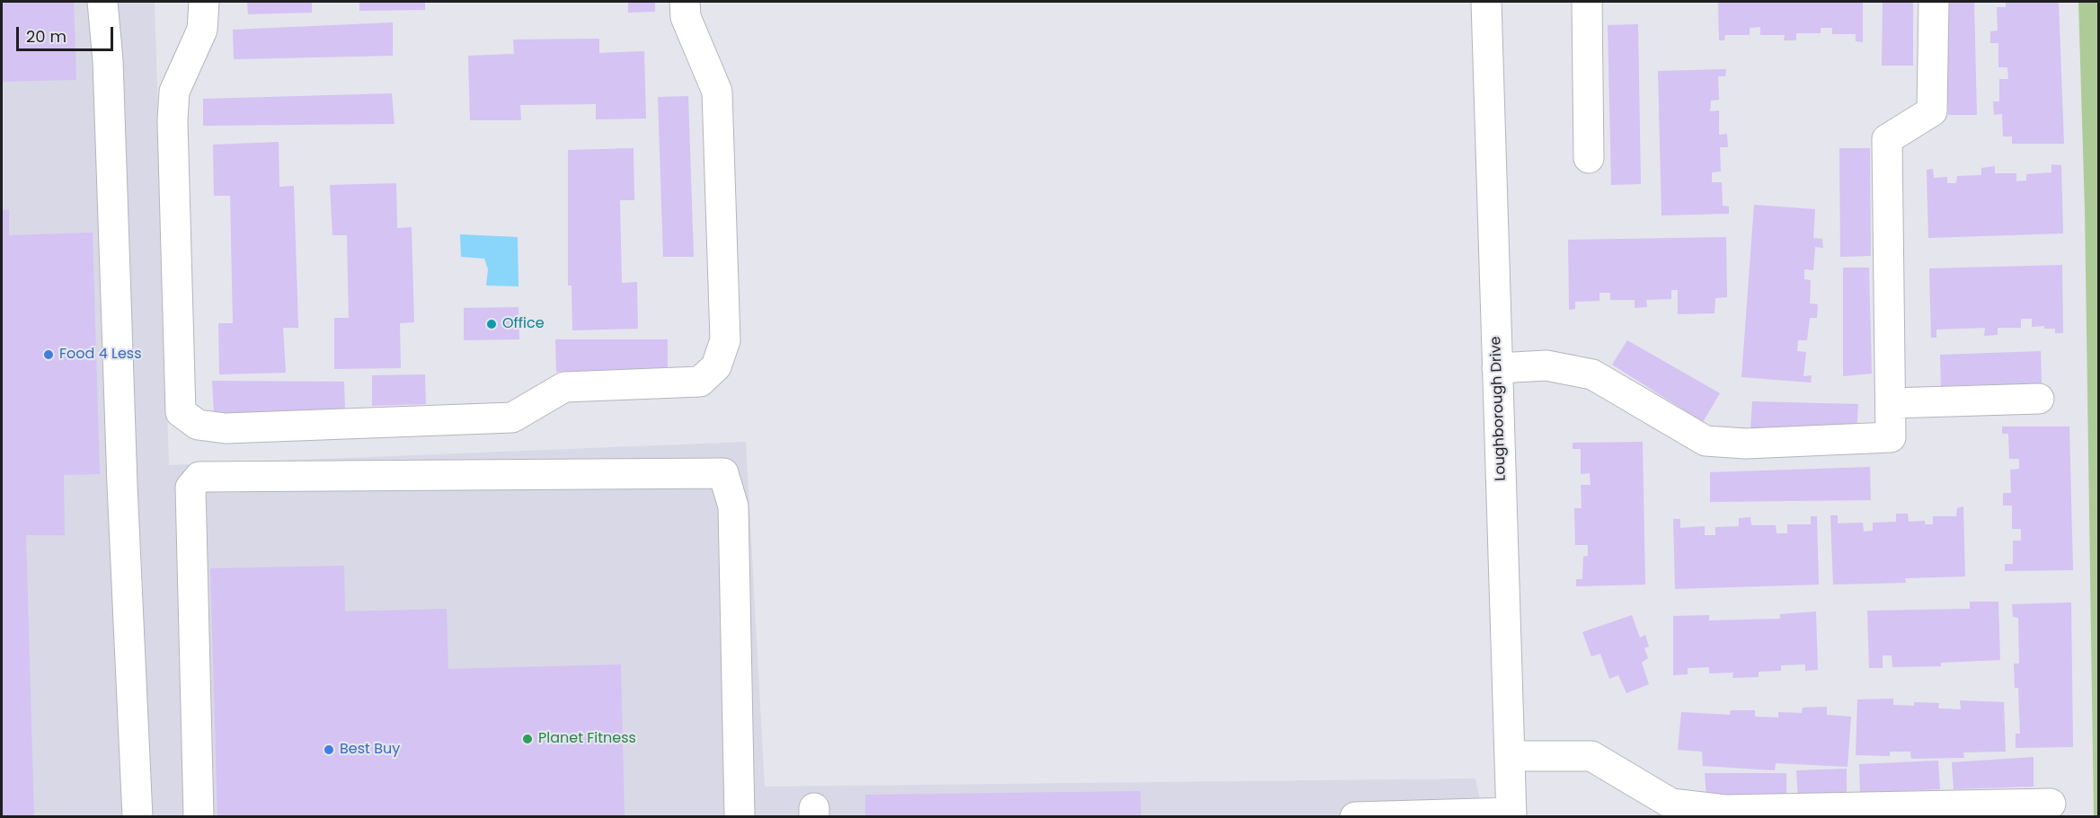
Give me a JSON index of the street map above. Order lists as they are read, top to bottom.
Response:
{
  "streets": {
    "street": ["Loughborough Drive"]
  },
  "places": [
    "Office",
    "Food 4 Less",
    "Planet Fitness",
    "Best Buy"
  ],
  "scale_bar": "20 m"
}
